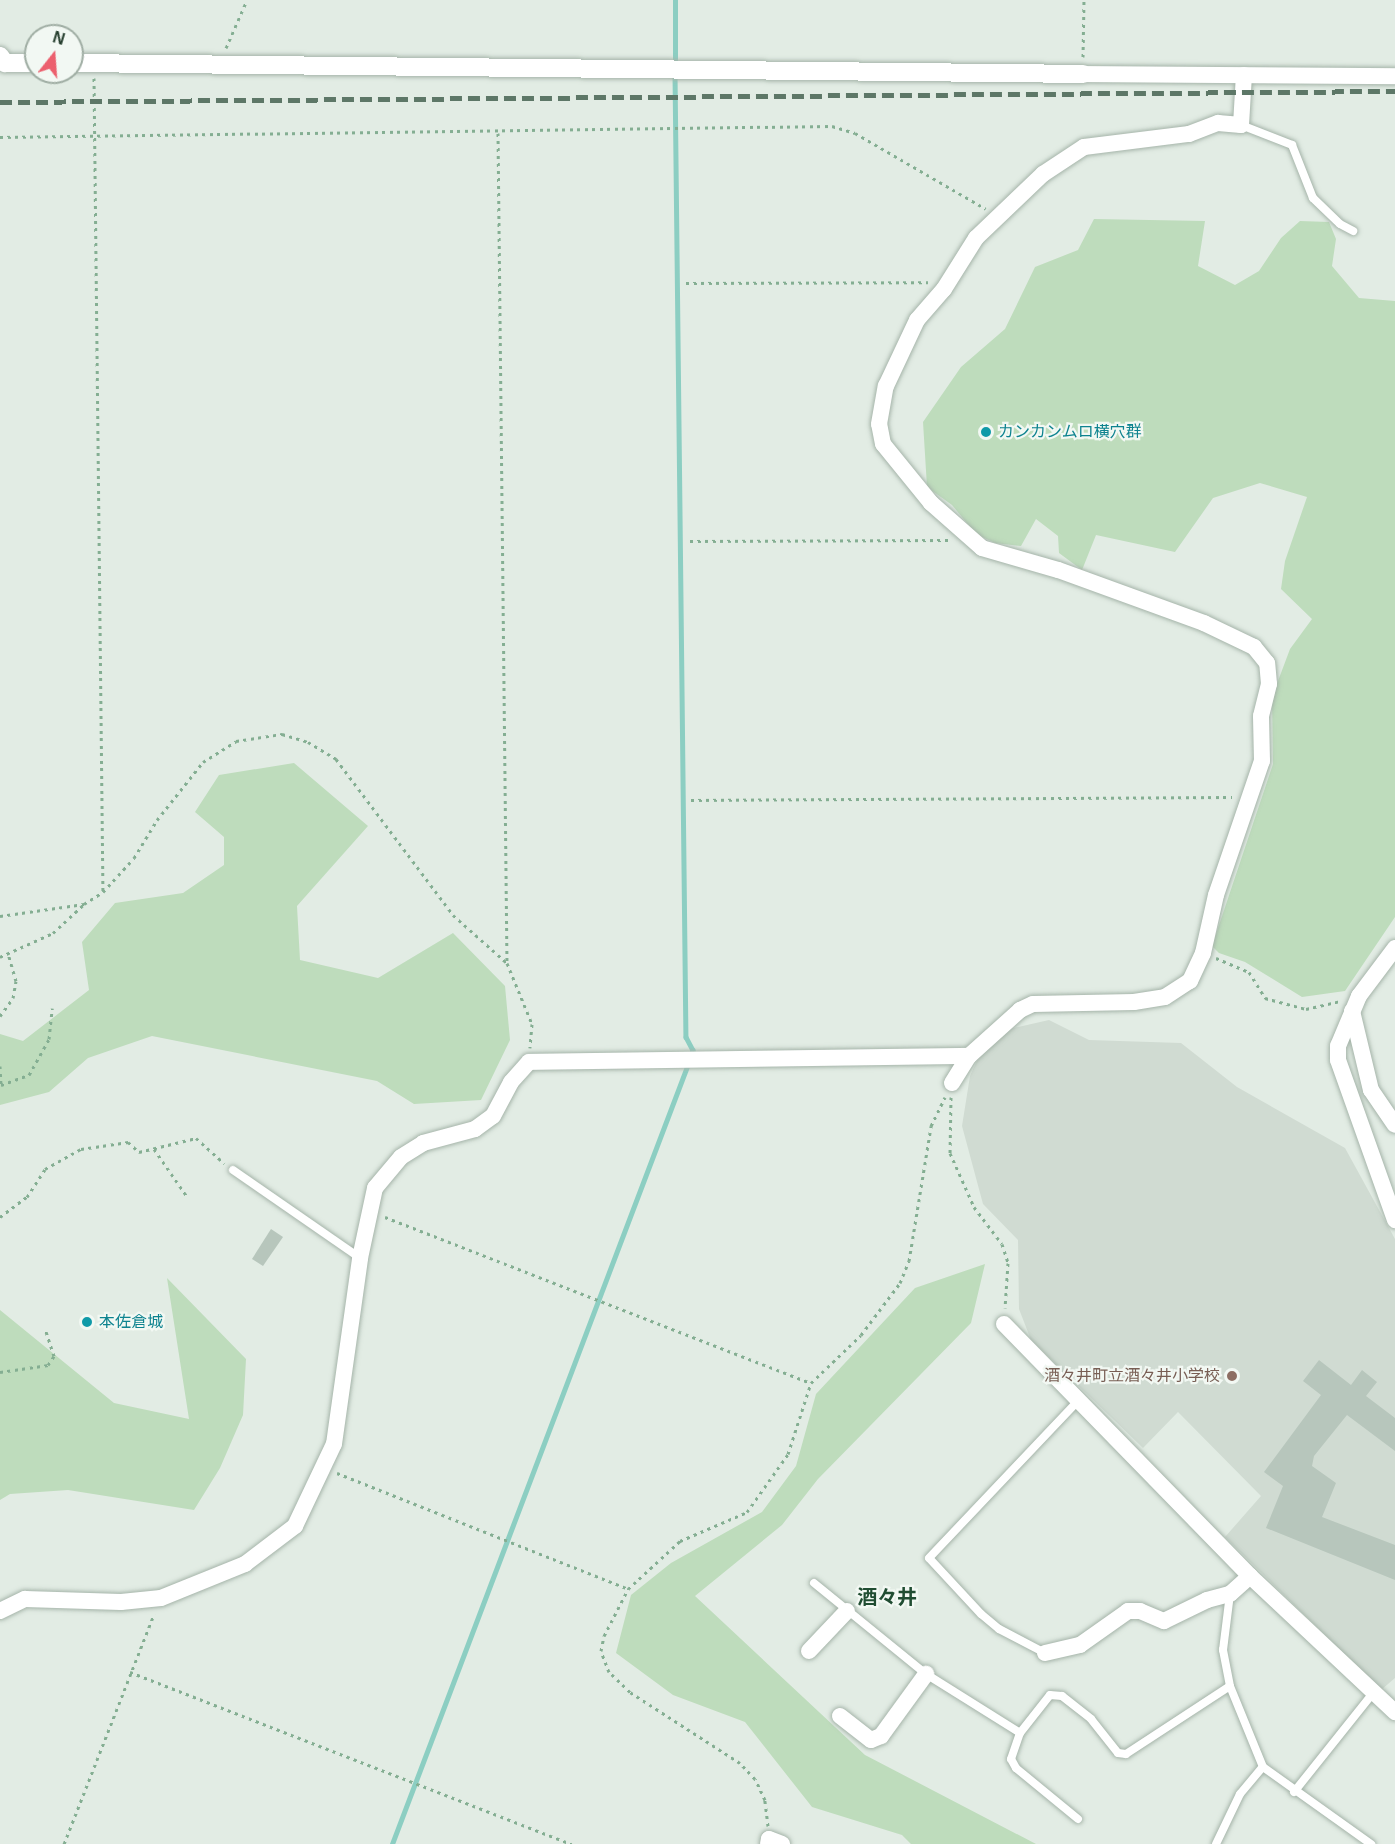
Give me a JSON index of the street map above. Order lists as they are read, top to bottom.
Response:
{
  "districts": ["酒々井"],
  "places": ["カンカンムロ横穴群", "本佐倉城", "酒々井町立酒々井小学校"],
  "north": "top"
}
